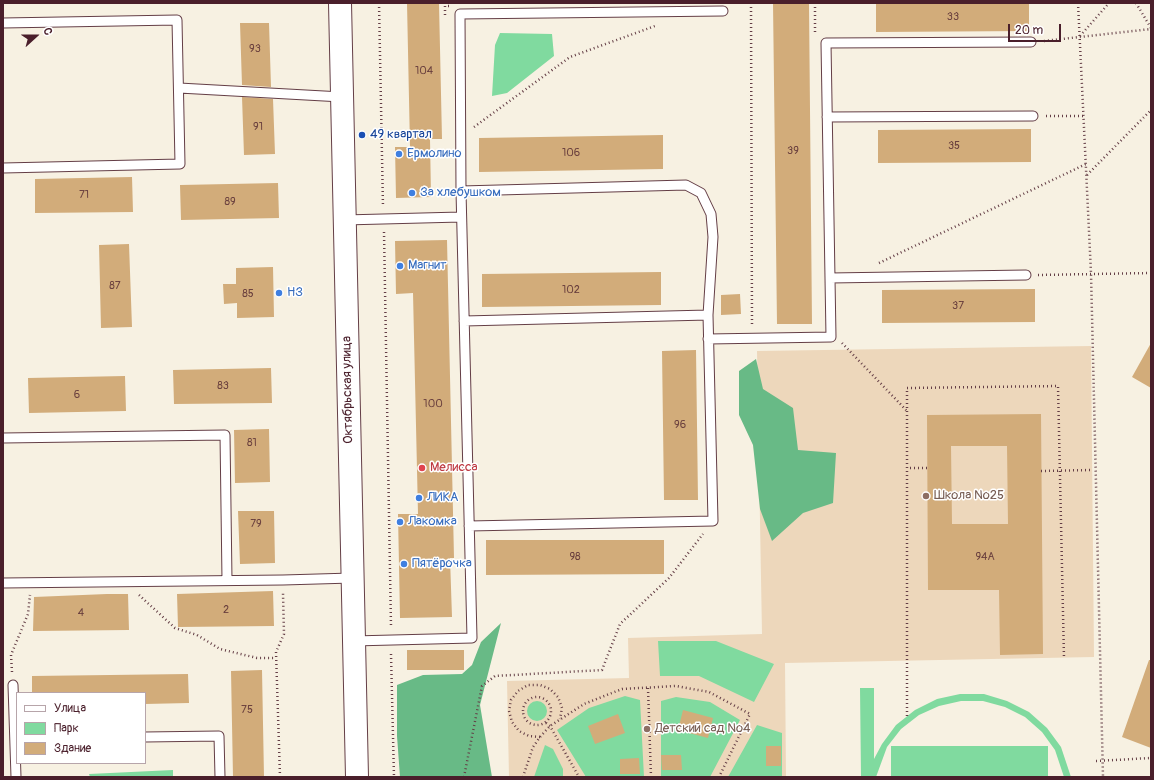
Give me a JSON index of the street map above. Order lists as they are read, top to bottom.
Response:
{
  "streets": {
    "main road": ["Октябрьская улица"]
  },
  "places": [
    "49 квартал",
    "Ермолино",
    "За хлебушком",
    "Магнит",
    "НЗ",
    "Мелисса",
    "Школа №25",
    "ЛИКА",
    "Лакомка",
    "Пятёрочка",
    "Детский сад №4"
  ],
  "house_numbers": [
    "33",
    "93",
    "104",
    "91",
    "35",
    "39",
    "106",
    "71",
    "89",
    "87",
    "102",
    "85",
    "37",
    "83",
    "6",
    "100",
    "96",
    "81",
    "79",
    "98",
    "94А",
    "2",
    "4",
    "75"
  ],
  "legend": ["Улица", "Парк", "Здание"],
  "scale_bar": "20 m",
  "north": "right"
}
